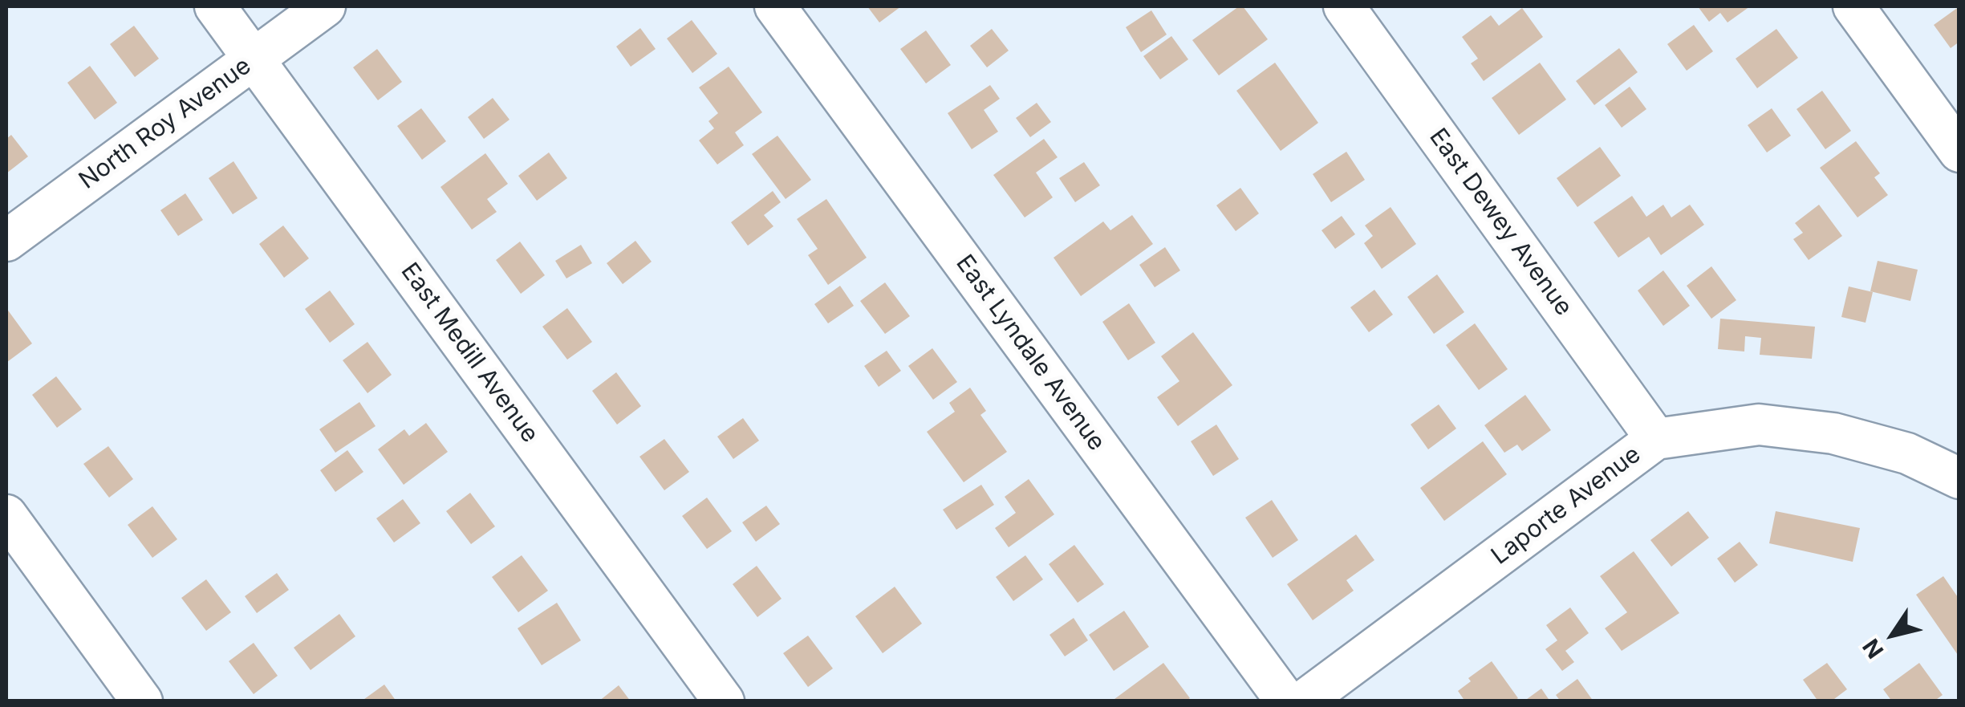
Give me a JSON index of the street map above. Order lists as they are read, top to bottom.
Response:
{
  "streets": {
    "street": [
      "North Roy Avenue",
      "East Dewey Avenue",
      "East Medill Avenue",
      "East Lyndale Avenue",
      "Laporte Avenue"
    ]
  },
  "crossings": [
    ["North Roy Avenue", "East Medill Avenue"],
    ["East Dewey Avenue", "Laporte Avenue"]
  ],
  "north": "bottom left"
}
